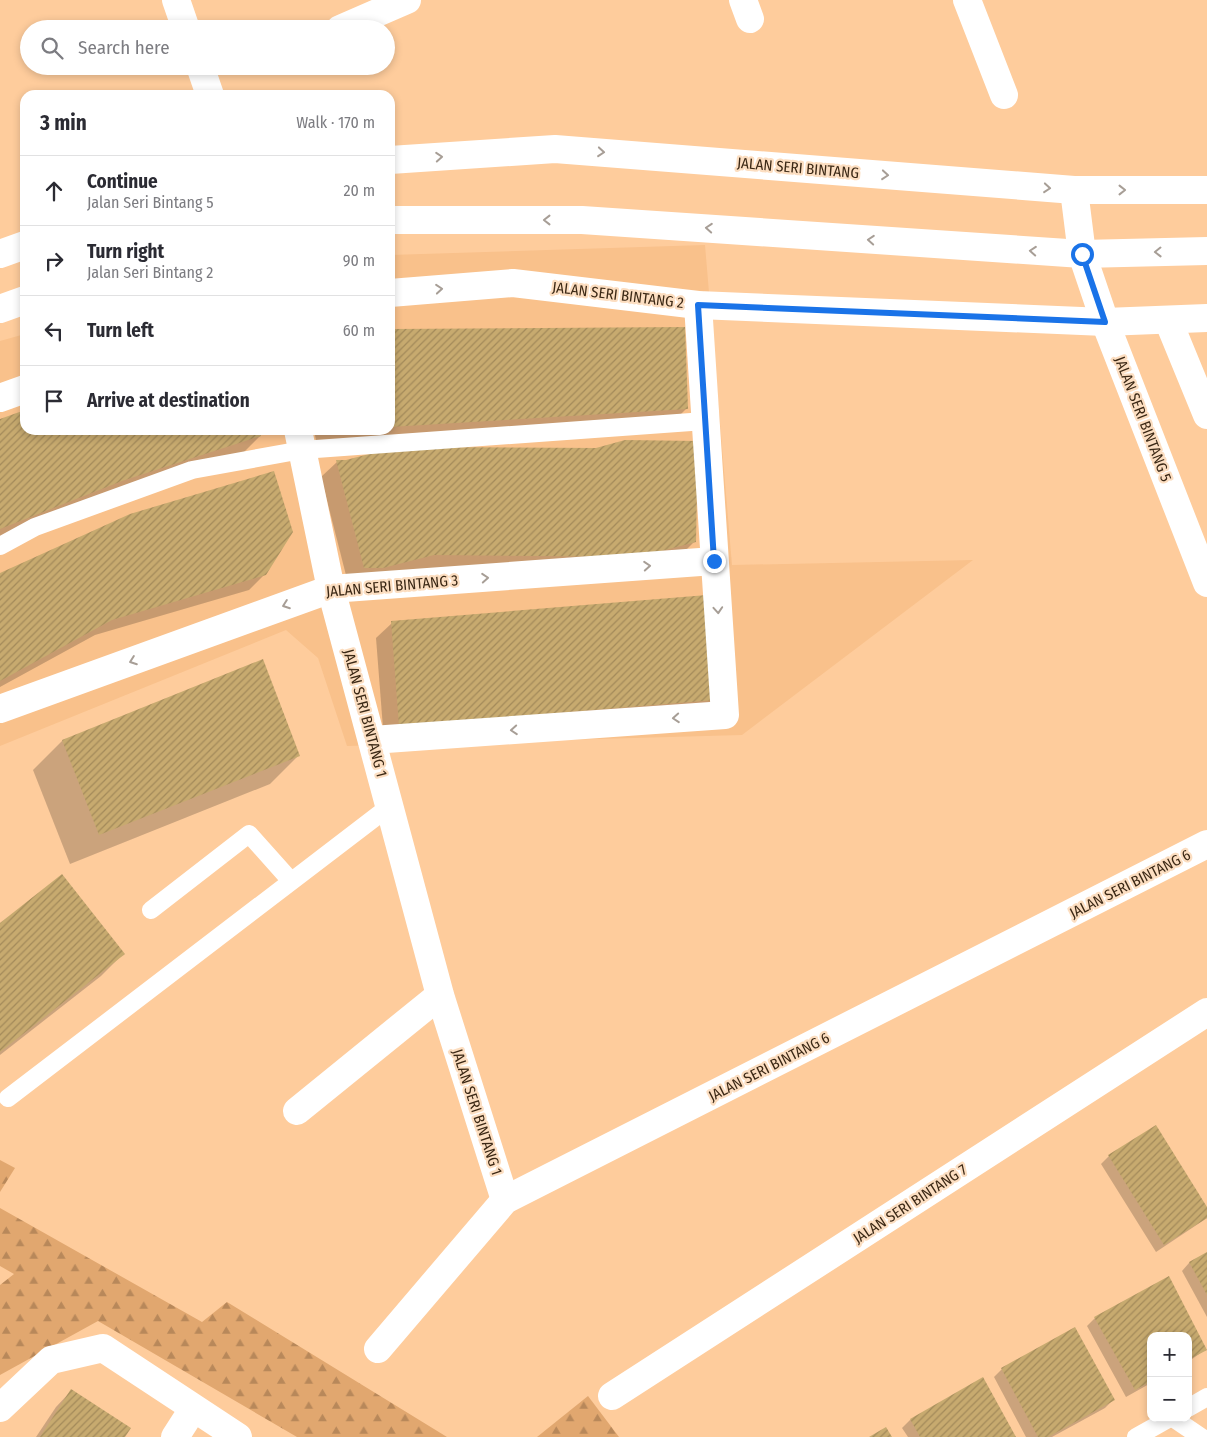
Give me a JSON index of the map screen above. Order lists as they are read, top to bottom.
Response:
{
  "streets": {
    "street": [
      "JALAN SERI BINTANG",
      "JALAN SERI BINTANG 2",
      "JALAN SERI BINTANG 5",
      "JALAN SERI BINTANG 3",
      "JALAN SERI BINTANG 1",
      "JALAN SERI BINTANG 6",
      "JALAN SERI BINTANG 7"
    ]
  },
  "crossings": [
    ["JALAN SERI BINTANG", "JALAN SERI BINTANG 5"],
    ["JALAN SERI BINTANG 2", "JALAN SERI BINTANG 5"],
    ["JALAN SERI BINTANG 3", "JALAN SERI BINTANG 1"],
    ["JALAN SERI BINTANG 1", "JALAN SERI BINTANG 6"]
  ],
  "page": {
    "search": "Search here",
    "heading": ["3 min", "Walk · 170 m"],
    "list": [
      ["Continue", "Jalan Seri Bintang 5", "20 m"],
      ["Turn right", "Jalan Seri Bintang 2", "90 m"],
      ["Turn left", "60 m"],
      "Arrive at destination"
    ],
    "map_buttons": ["+", "−"]
  }
}
